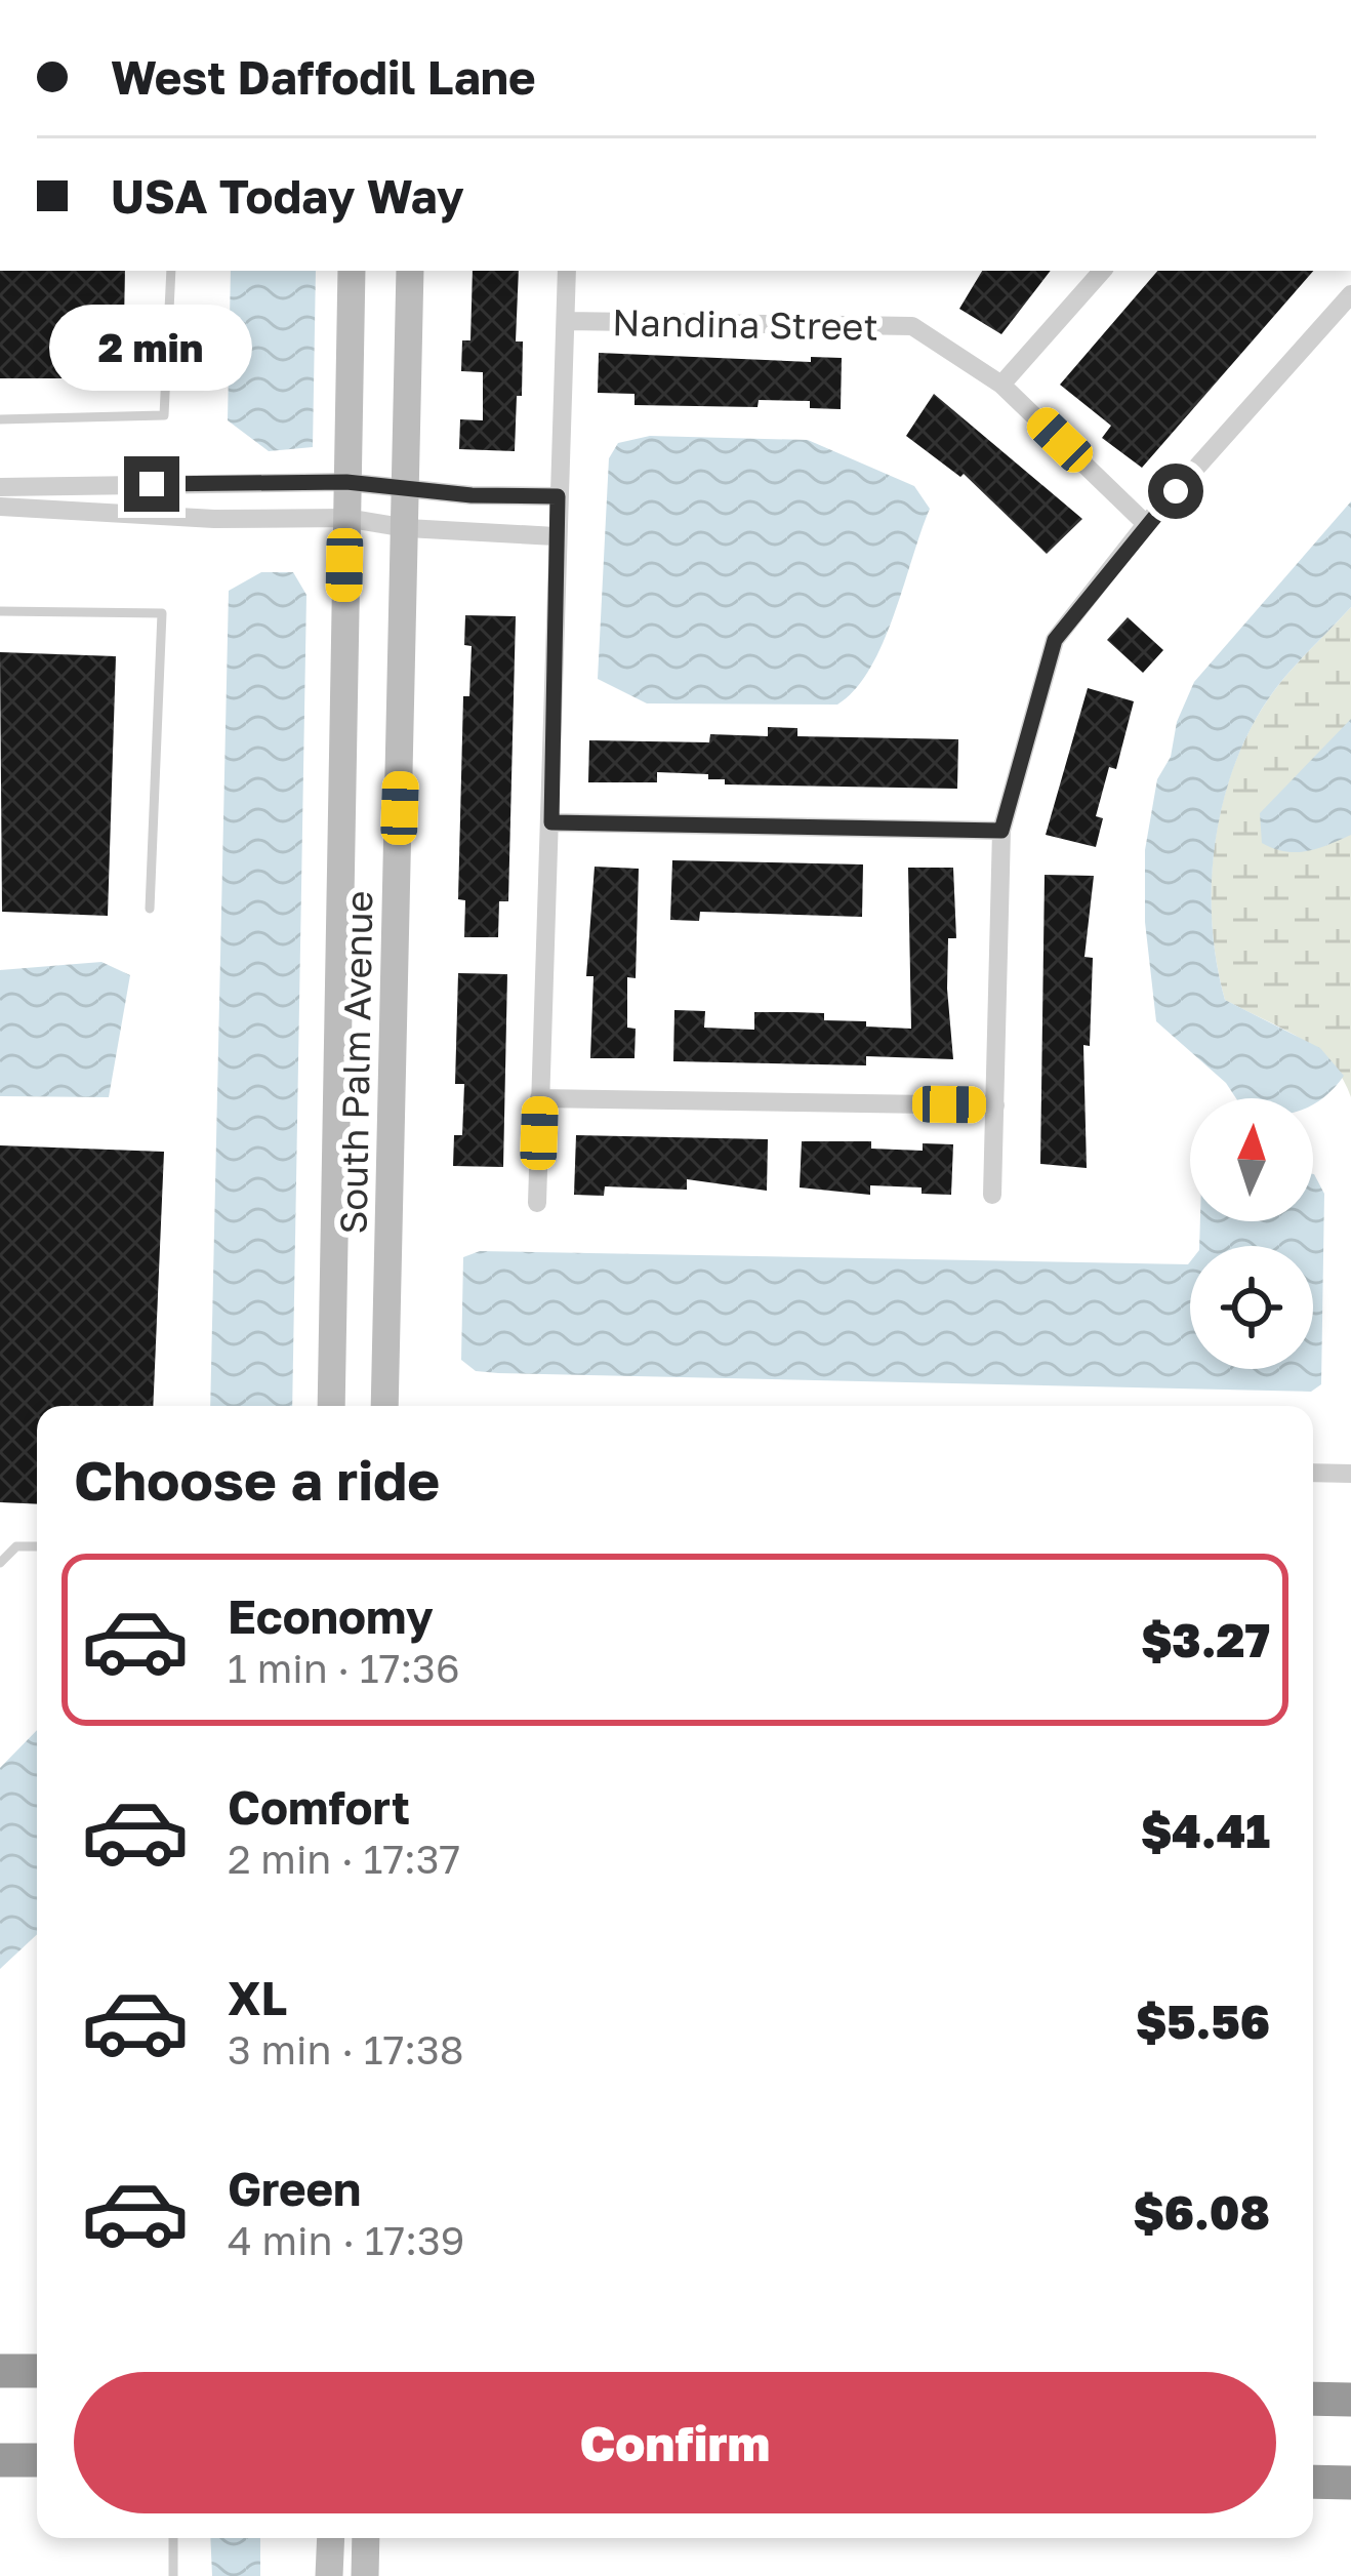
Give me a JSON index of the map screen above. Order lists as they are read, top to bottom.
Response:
{
  "streets": {
    "main road": ["South Palm Avenue"],
    "street": ["Nandina Street"]
  },
  "north": "top",
  "page": {
    "banner": ["West Daffodil Lane", "USA Today Way"],
    "bubble": "2 min",
    "heading": "Choose a ride",
    "list": [
      {
        "name": "Economy",
        "note": "1 min · 17:36",
        "value": "$3.27"
      },
      {
        "name": "Comfort",
        "note": "2 min · 17:37",
        "value": "$4.41"
      },
      {
        "name": "XL",
        "note": "3 min · 17:38",
        "value": "$5.56"
      },
      {
        "name": "Green",
        "note": "4 min · 17:39",
        "value": "$6.08"
      }
    ],
    "buttons": "Confirm"
  }
}
